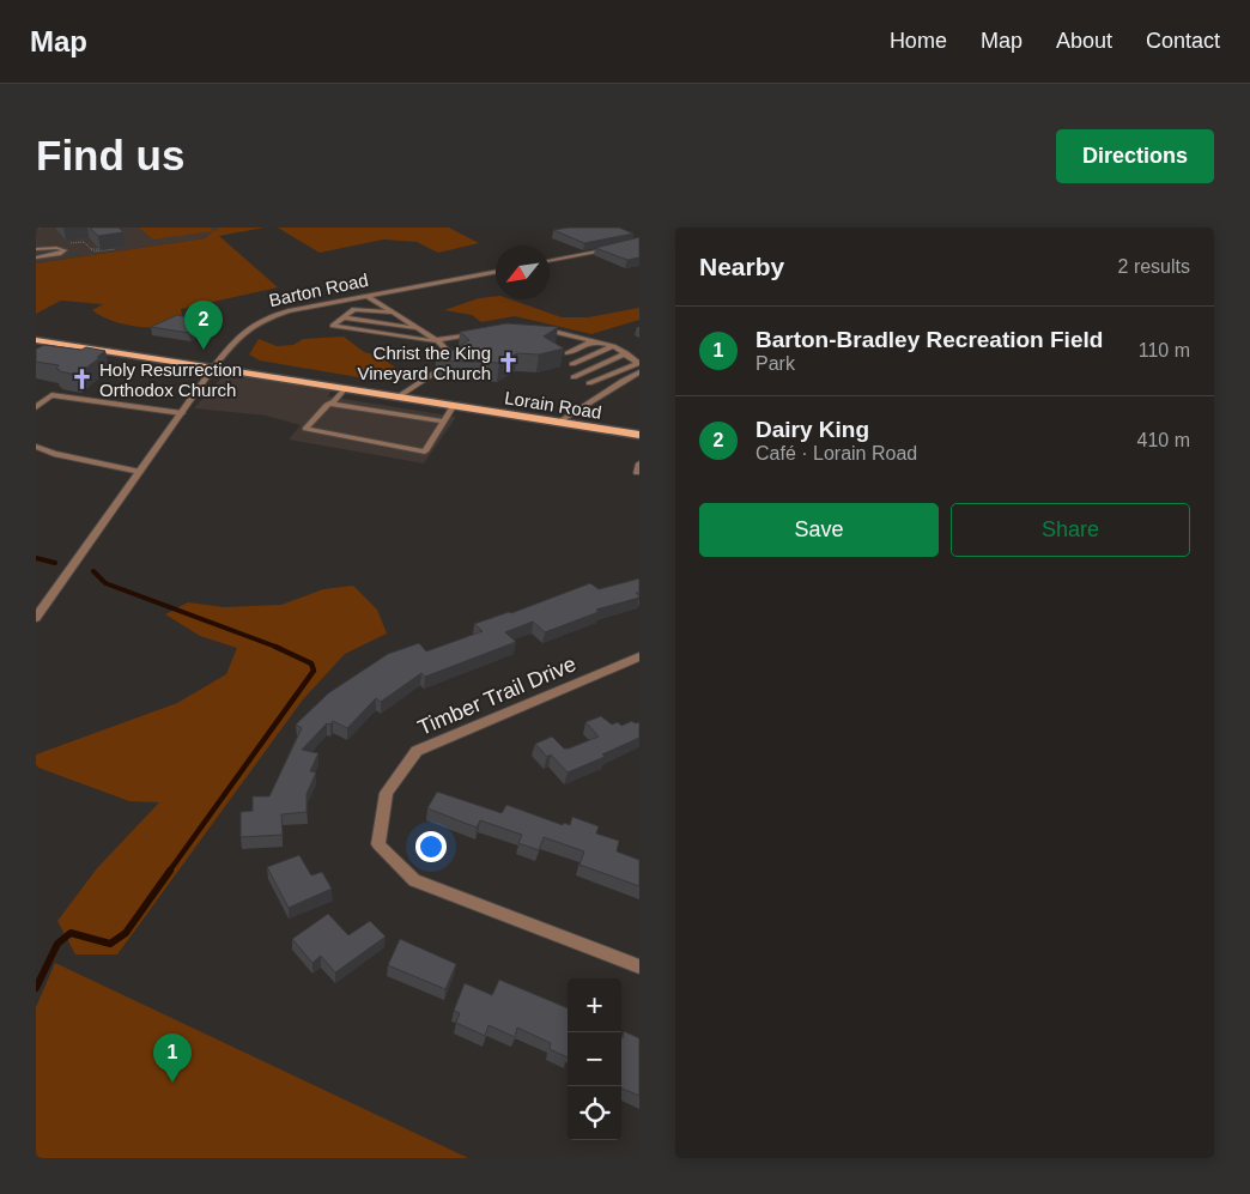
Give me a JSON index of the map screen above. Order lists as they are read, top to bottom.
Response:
{
  "streets": {
    "main road": ["Lorain Road"],
    "street": ["Barton Road", "Timber Trail Drive"]
  },
  "crossings": [
    ["Barton Road", "Lorain Road"]
  ],
  "places": {
    "church": ["Christ the King Vineyard Church", "Holy Resurrection Orthodox Church"]
  },
  "north": "bottom left",
  "page": {
    "header": "Map",
    "nav": [
      "Home",
      "Map",
      "About",
      "Contact"
    ],
    "buttons": [
      "Directions",
      ["Save", "Share"]
    ],
    "title": "Find us",
    "heading": ["Nearby", "2 results"],
    "pins": ["2", "1"],
    "list": [
      {
        "mark": "1",
        "name": "Barton-Bradley Recreation Field",
        "note": "Park",
        "value": "110 m"
      },
      {
        "mark": "2",
        "name": "Dairy King",
        "note": "Café · Lorain Road",
        "value": "410 m"
      }
    ],
    "map_buttons": ["+", "−"]
  }
}
